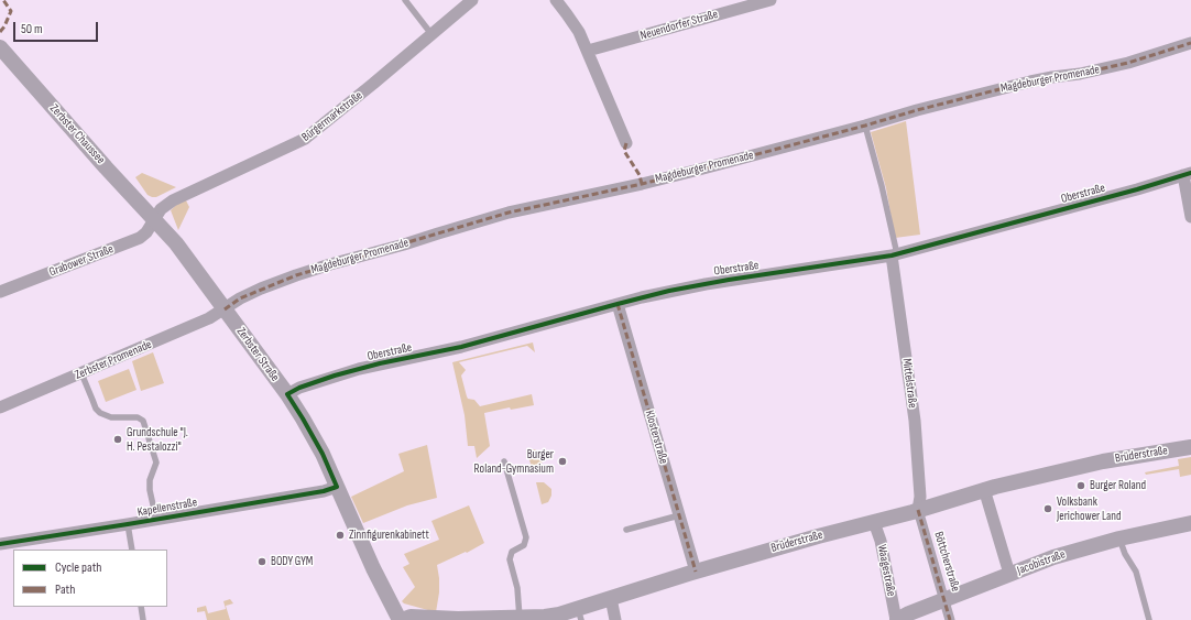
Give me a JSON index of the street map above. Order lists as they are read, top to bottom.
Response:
{
  "streets": {
    "street": [
      "Neuendorfer Straße",
      "Magdeburger Promenade",
      "Bürgermarkstraße",
      "Zerbster Chaussee",
      "Oberstraße",
      "Grabower Straße",
      "Zerbster Straße",
      "Zerbster Promenade",
      "Mittelstraße",
      "Klosterstraße",
      "Brüderstraße",
      "Kapellenstraße",
      "Böttcherstraße",
      "Jacobistraße",
      "Waagestraße"
    ]
  },
  "crossings": [
    ["Magdeburger Promenade", "Zerbster Straße"],
    ["Magdeburger Promenade", "Zerbster Promenade"],
    ["Magdeburger Promenade", "Mittelstraße"],
    ["Bürgermarkstraße", "Zerbster Chaussee"],
    ["Bürgermarkstraße", "Grabower Straße"],
    ["Bürgermarkstraße", "Zerbster Straße"],
    ["Zerbster Chaussee", "Grabower Straße"],
    ["Zerbster Chaussee", "Zerbster Straße"],
    ["Oberstraße", "Zerbster Straße"],
    ["Oberstraße", "Mittelstraße"],
    ["Oberstraße", "Klosterstraße"],
    ["Grabower Straße", "Zerbster Straße"],
    ["Zerbster Straße", "Zerbster Promenade"],
    ["Zerbster Straße", "Brüderstraße"],
    ["Zerbster Straße", "Kapellenstraße"],
    ["Mittelstraße", "Brüderstraße"],
    ["Mittelstraße", "Böttcherstraße"],
    ["Klosterstraße", "Brüderstraße"],
    ["Brüderstraße", "Böttcherstraße"],
    ["Brüderstraße", "Waagestraße"],
    ["Böttcherstraße", "Jacobistraße"],
    ["Jacobistraße", "Waagestraße"]
  ],
  "places": [
    "Grundschule \"J. H. Pestalozzi\"",
    "Burger Roland-Gymnasium",
    "Burger Roland",
    "Volksbank Jerichower Land",
    "Zinnfigurenkabinett",
    "BODY GYM"
  ],
  "legend": ["Cycle path", "Path"],
  "scale_bar": "50 m"
}
